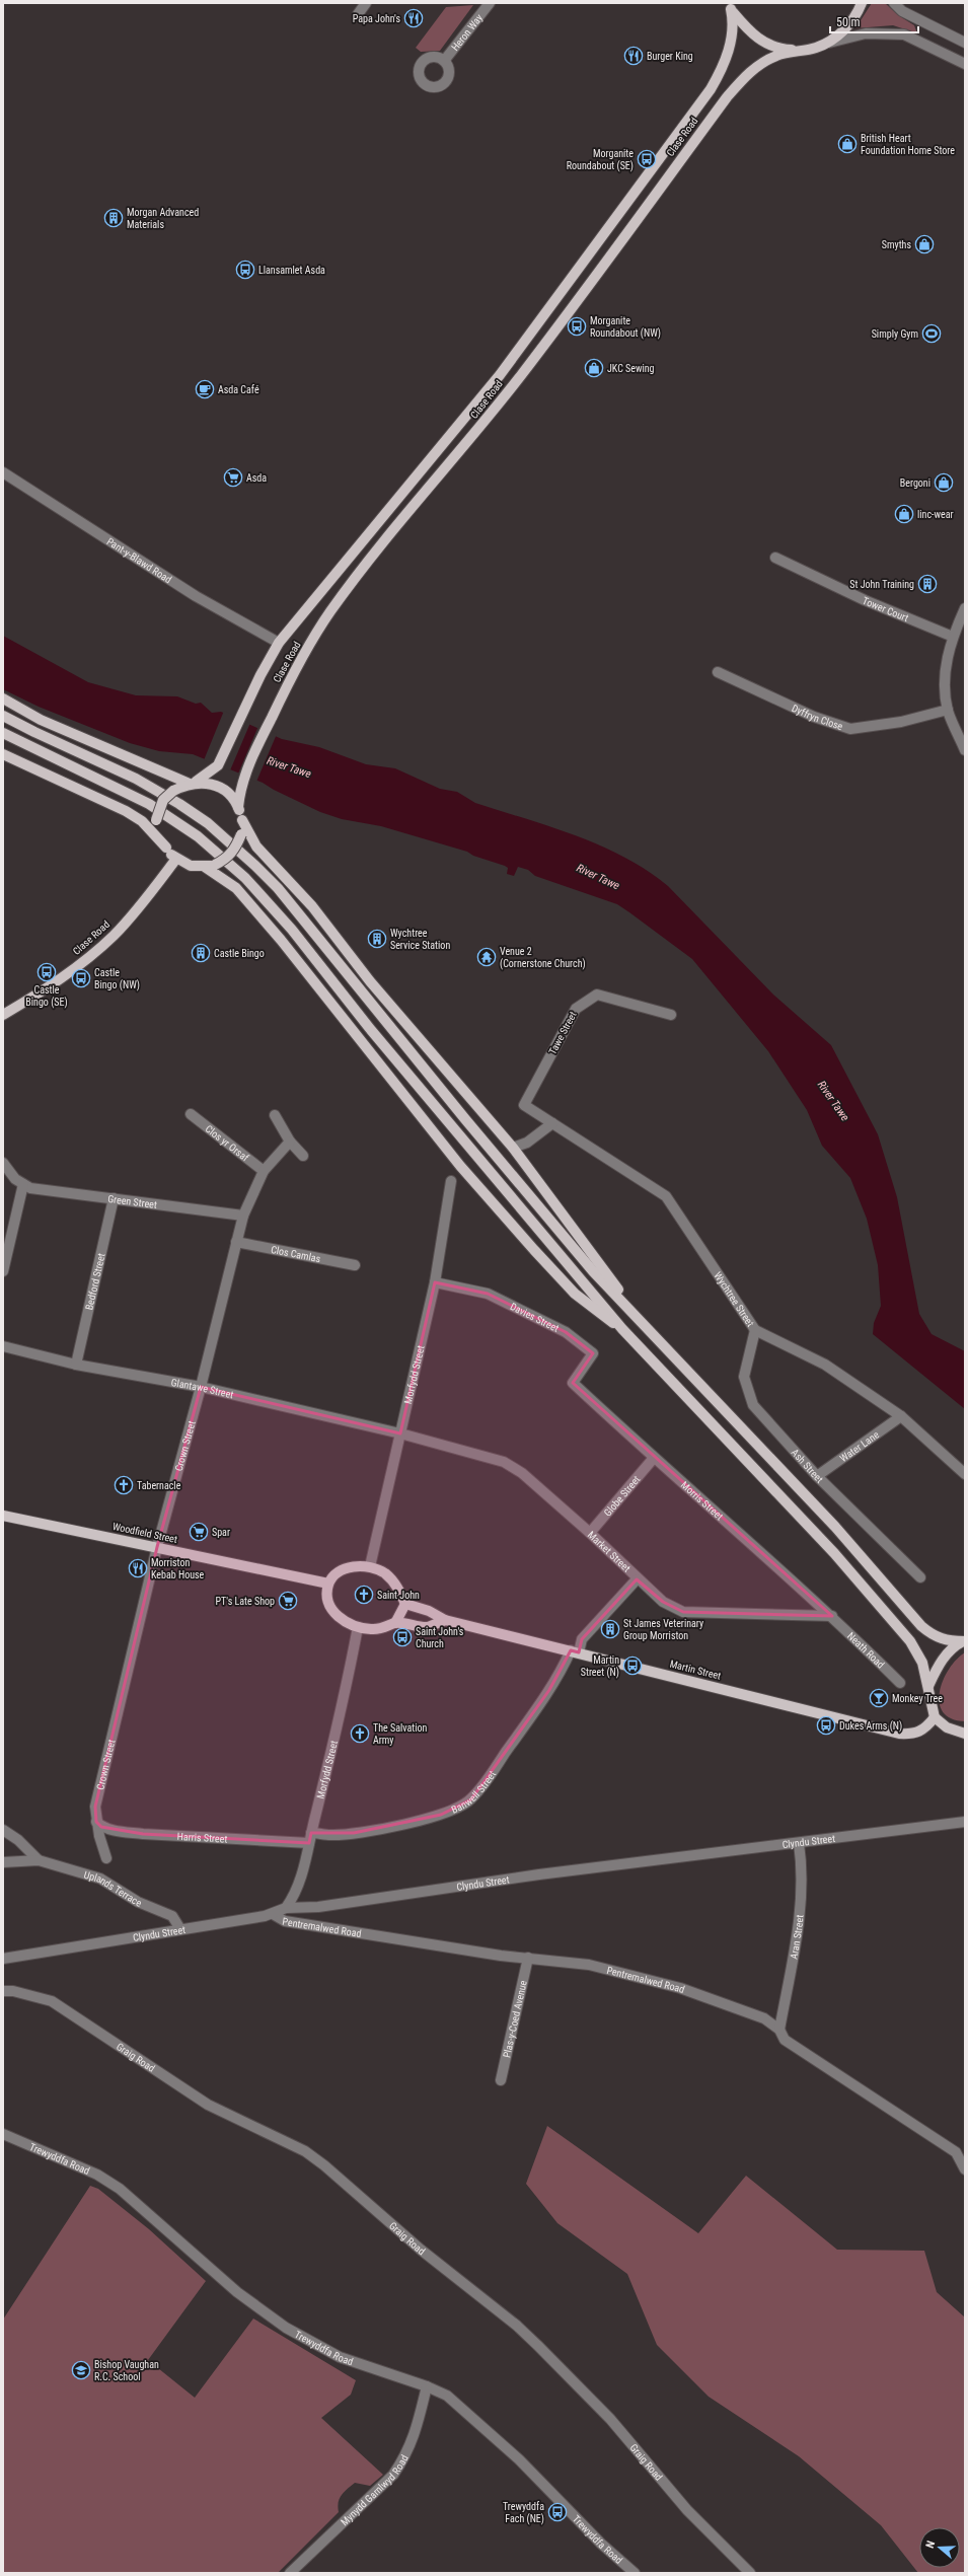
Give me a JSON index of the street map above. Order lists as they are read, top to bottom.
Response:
{
  "streets": {
    "main road": ["Clase Road", "Woodfield Street", "Martin Street"],
    "street": [
      "Heron Way",
      "Pant-y-Blawd Road",
      "Tower Court",
      "Dyffryn Close",
      "Tawe Street",
      "Clos yr Orsaf",
      "Green Street",
      "Clos Camlas",
      "Bedford Street",
      "Wychtree Street",
      "Davies Street",
      "Morfydd Street",
      "Glantawe Street",
      "Crown Street",
      "Water Lane",
      "Ash Street",
      "Globe Street",
      "Morris Street",
      "Market Street",
      "Neath Road",
      "Banwell Street",
      "Harris Street",
      "Clyndu Street",
      "Uplands Terrace",
      "Pentremalwed Road",
      "Aran Street",
      "Plas-y-Coed Avenue",
      "Graig Road",
      "Trewyddfa Road",
      "Mynydd Garnlwyd Road"
    ]
  },
  "crossings": [
    ["Clase Road", "Pant-y-Blawd Road"],
    ["Tawe Street", "Wychtree Street"],
    ["Clos yr Orsaf", "Crown Street"],
    ["Green Street", "Bedford Street"],
    ["Green Street", "Crown Street"],
    ["Clos Camlas", "Crown Street"],
    ["Bedford Street", "Glantawe Street"],
    ["Wychtree Street", "Water Lane"],
    ["Wychtree Street", "Ash Street"],
    ["Davies Street", "Morfydd Street"],
    ["Davies Street", "Morris Street"],
    ["Morfydd Street", "Glantawe Street"],
    ["Morfydd Street", "Woodfield Street"],
    ["Morfydd Street", "Market Street"],
    ["Morfydd Street", "Martin Street"],
    ["Morfydd Street", "Banwell Street"],
    ["Morfydd Street", "Harris Street"],
    ["Morfydd Street", "Clyndu Street"],
    ["Glantawe Street", "Crown Street"],
    ["Glantawe Street", "Market Street"],
    ["Crown Street", "Woodfield Street"],
    ["Crown Street", "Harris Street"],
    ["Water Lane", "Ash Street"],
    ["Globe Street", "Morris Street"],
    ["Globe Street", "Market Street"],
    ["Morris Street", "Market Street"],
    ["Morris Street", "Neath Road"],
    ["Woodfield Street", "Martin Street"],
    ["Market Street", "Neath Road"],
    ["Market Street", "Banwell Street"],
    ["Martin Street", "Banwell Street"],
    ["Clyndu Street", "Uplands Terrace"],
    ["Clyndu Street", "Pentremalwed Road"],
    ["Clyndu Street", "Aran Street"],
    ["Pentremalwed Road", "Aran Street"],
    ["Pentremalwed Road", "Plas-y-Coed Avenue"],
    ["Trewyddfa Road", "Mynydd Garnlwyd Road"]
  ],
  "water": ["River Tawe"],
  "places": {
    "restaurant": ["Papa John's", "Burger King", "Morriston Kebab House"],
    "shop": [
      "British Heart Foundation Home Store",
      "Smyths",
      "JKC Sewing",
      "Bergoni",
      "linc-wear"
    ],
    "bus stop": [
      "Morganite Roundabout (SE)",
      "Llansamlet Asda",
      "Morganite Roundabout (NW)",
      "Castle Bingo (SE)",
      "Castle Bingo (NW)",
      "Saint John's Church",
      "Martin Street (N)",
      "Dukes Arms (N)",
      "Trewyddfa Fach (NE)"
    ],
    "building": [
      "Morgan Advanced Materials",
      "St John Training",
      "Wychtree Service Station",
      "Castle Bingo",
      "St James Veterinary Group Morriston"
    ],
    "sports": ["Simply Gym"],
    "cafe": ["Asda Café"],
    "supermarket": ["Asda", "Spar", "PT's Late Shop"],
    "temple": ["Venue 2 (Cornerstone Church)"],
    "church": ["Tabernacle", "Saint John", "The Salvation Army"],
    "bar": ["Monkey Tree"],
    "school or university": ["Bishop Vaughan R.C. School"]
  },
  "scale_bar": "50 m",
  "north": "left"
}
